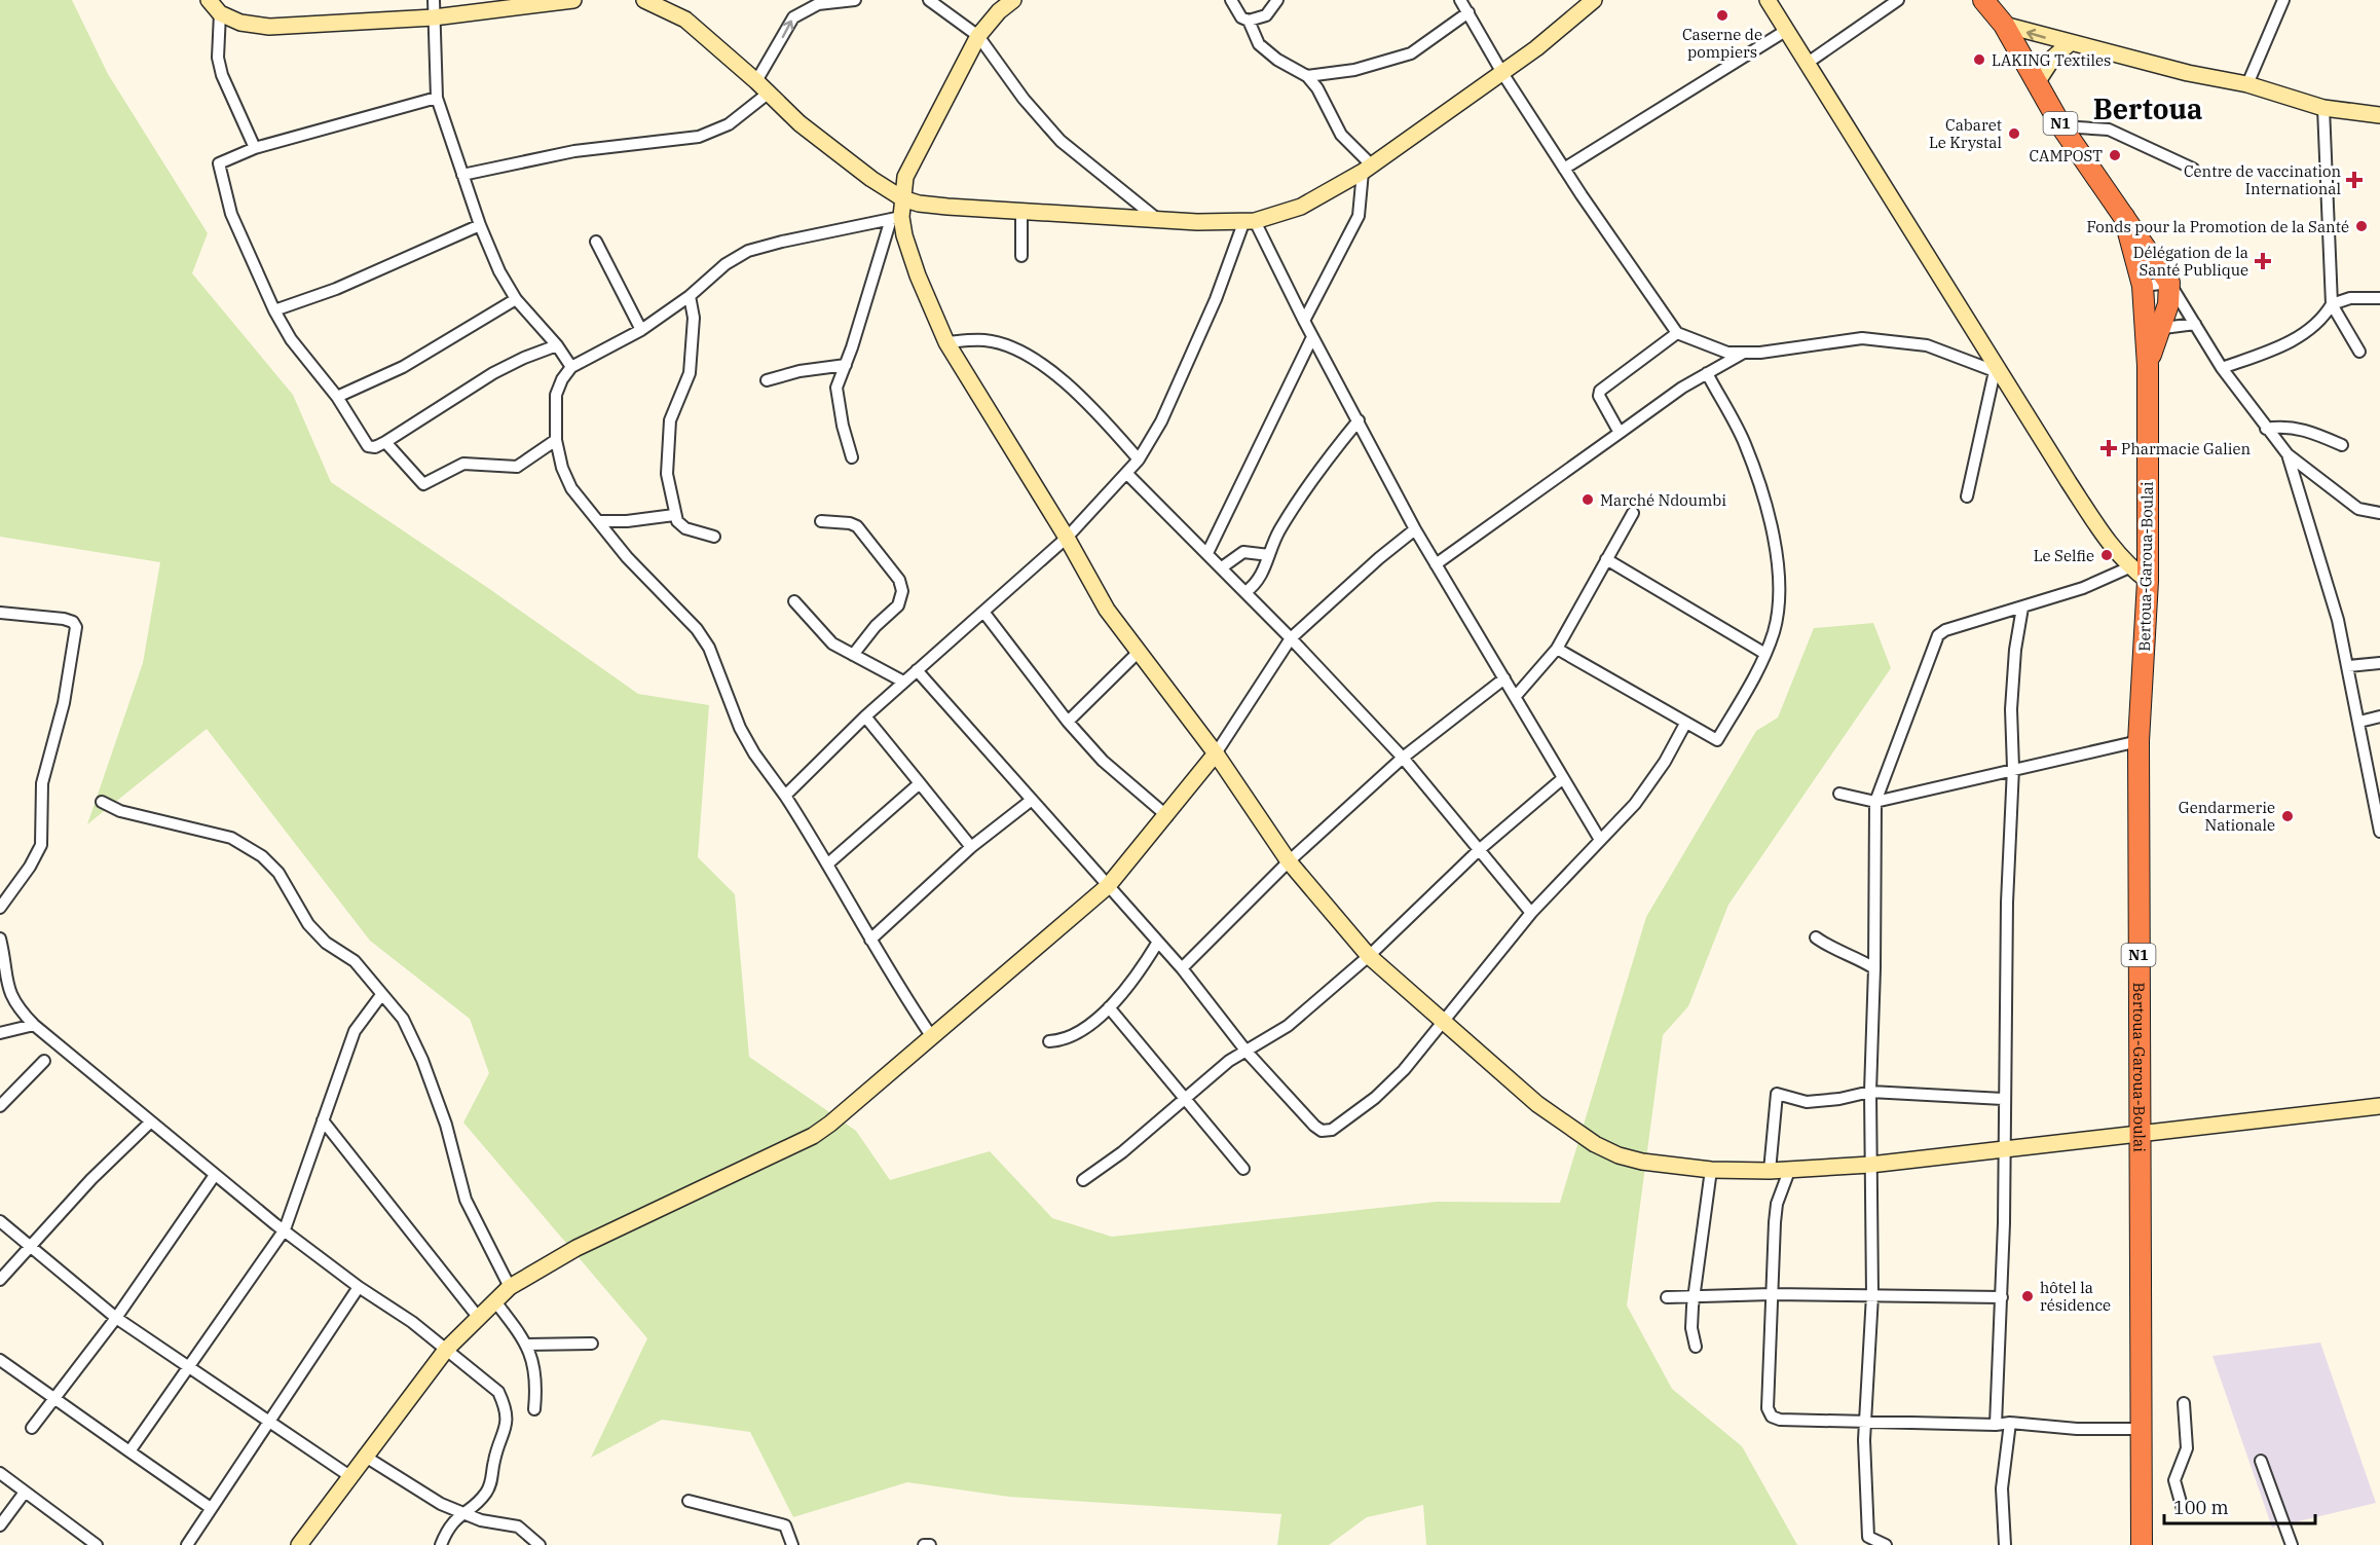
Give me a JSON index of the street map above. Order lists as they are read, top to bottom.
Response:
{
  "streets": {
    "highway": ["N1", "Bertoua-Garoua-Boulai"]
  },
  "crossings": [
    ["N1", "Bertoua-Garoua-Boulai"]
  ],
  "districts": ["Bertoua"],
  "places": {
    "other": [
      "Caserne de pompiers",
      "LAKING Textiles",
      "Cabaret Le Krystal",
      "CAMPOST",
      "Fonds pour la Promotion de la Santé",
      "Marché Ndoumbi",
      "Le Selfie",
      "Gendarmerie Nationale",
      "hôtel la résidence"
    ],
    "health": ["Centre de vaccination International", "Délégation de la Santé Publique", "Pharmacie Galien"]
  },
  "scale_bar": "100 m"
}
